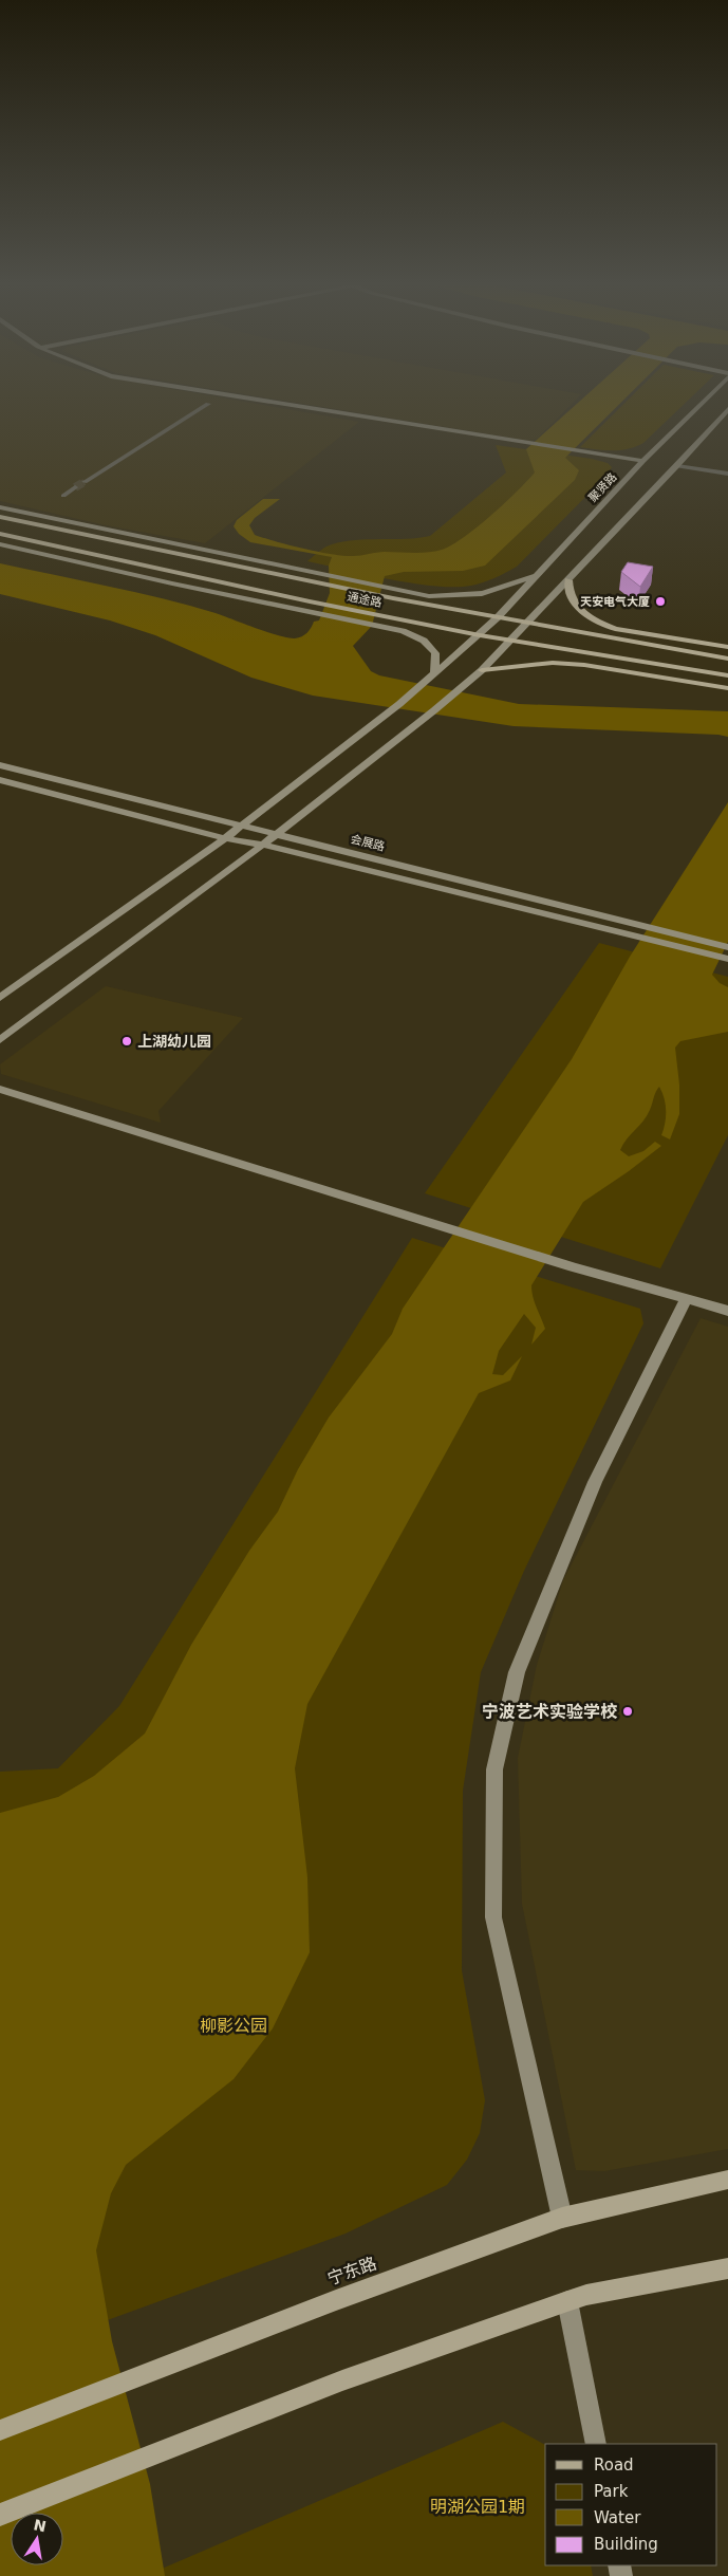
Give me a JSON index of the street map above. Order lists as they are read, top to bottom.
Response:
{
  "streets": {
    "main road": ["通途路", "宁东路"],
    "street": ["聚贤路", "会展路"]
  },
  "crossings": [
    ["聚贤路", "通途路"],
    ["聚贤路", "会展路"]
  ],
  "parks": ["柳影公园", "明湖公园1期"],
  "places": ["天安电气大厦", "上湖幼儿园", "宁波艺术实验学校"],
  "legend": [
    "Road",
    "Park",
    "Water",
    "Building"
  ],
  "north": "top"
}
